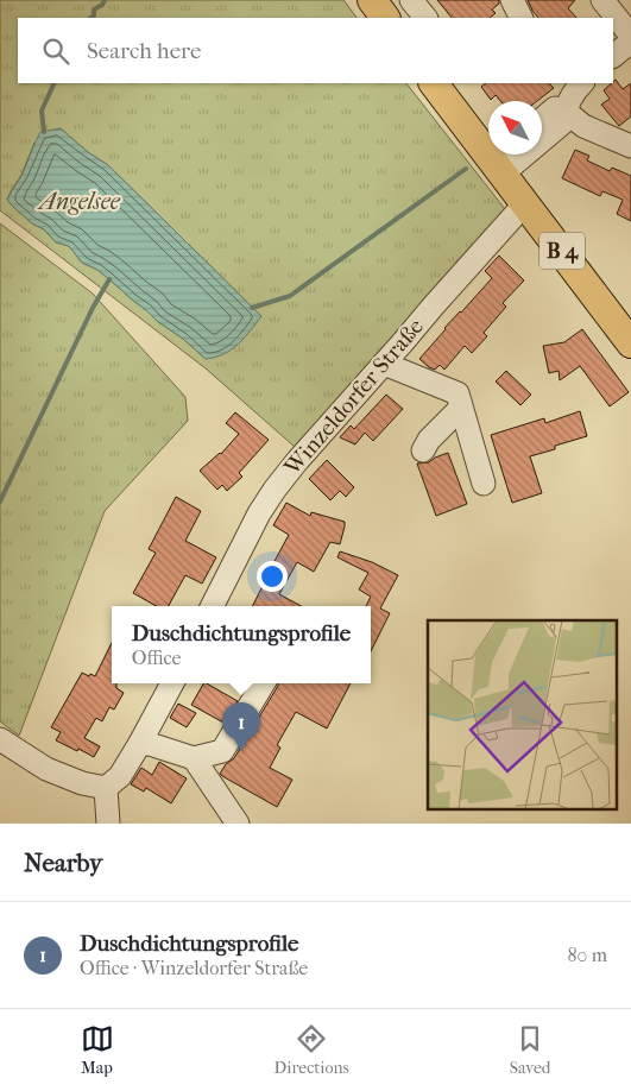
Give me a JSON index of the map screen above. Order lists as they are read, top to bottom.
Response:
{
  "streets": {
    "main road": ["B 4"],
    "street": ["Winzeldorfer Straße"]
  },
  "crossings": [
    ["B 4", "Winzeldorfer Straße"]
  ],
  "water": ["Angelsee"],
  "north": "top left",
  "page": {
    "search": "Search here",
    "popup": ["Duschdichtungsprofile", "Office"],
    "pins": "1",
    "heading": "Nearby",
    "list": [
      {
        "mark": "1",
        "name": "Duschdichtungsprofile",
        "note": "Office · Winzeldorfer Straße",
        "value": "80 m"
      }
    ],
    "nav": ["Map", "Directions", "Saved"]
  }
}
